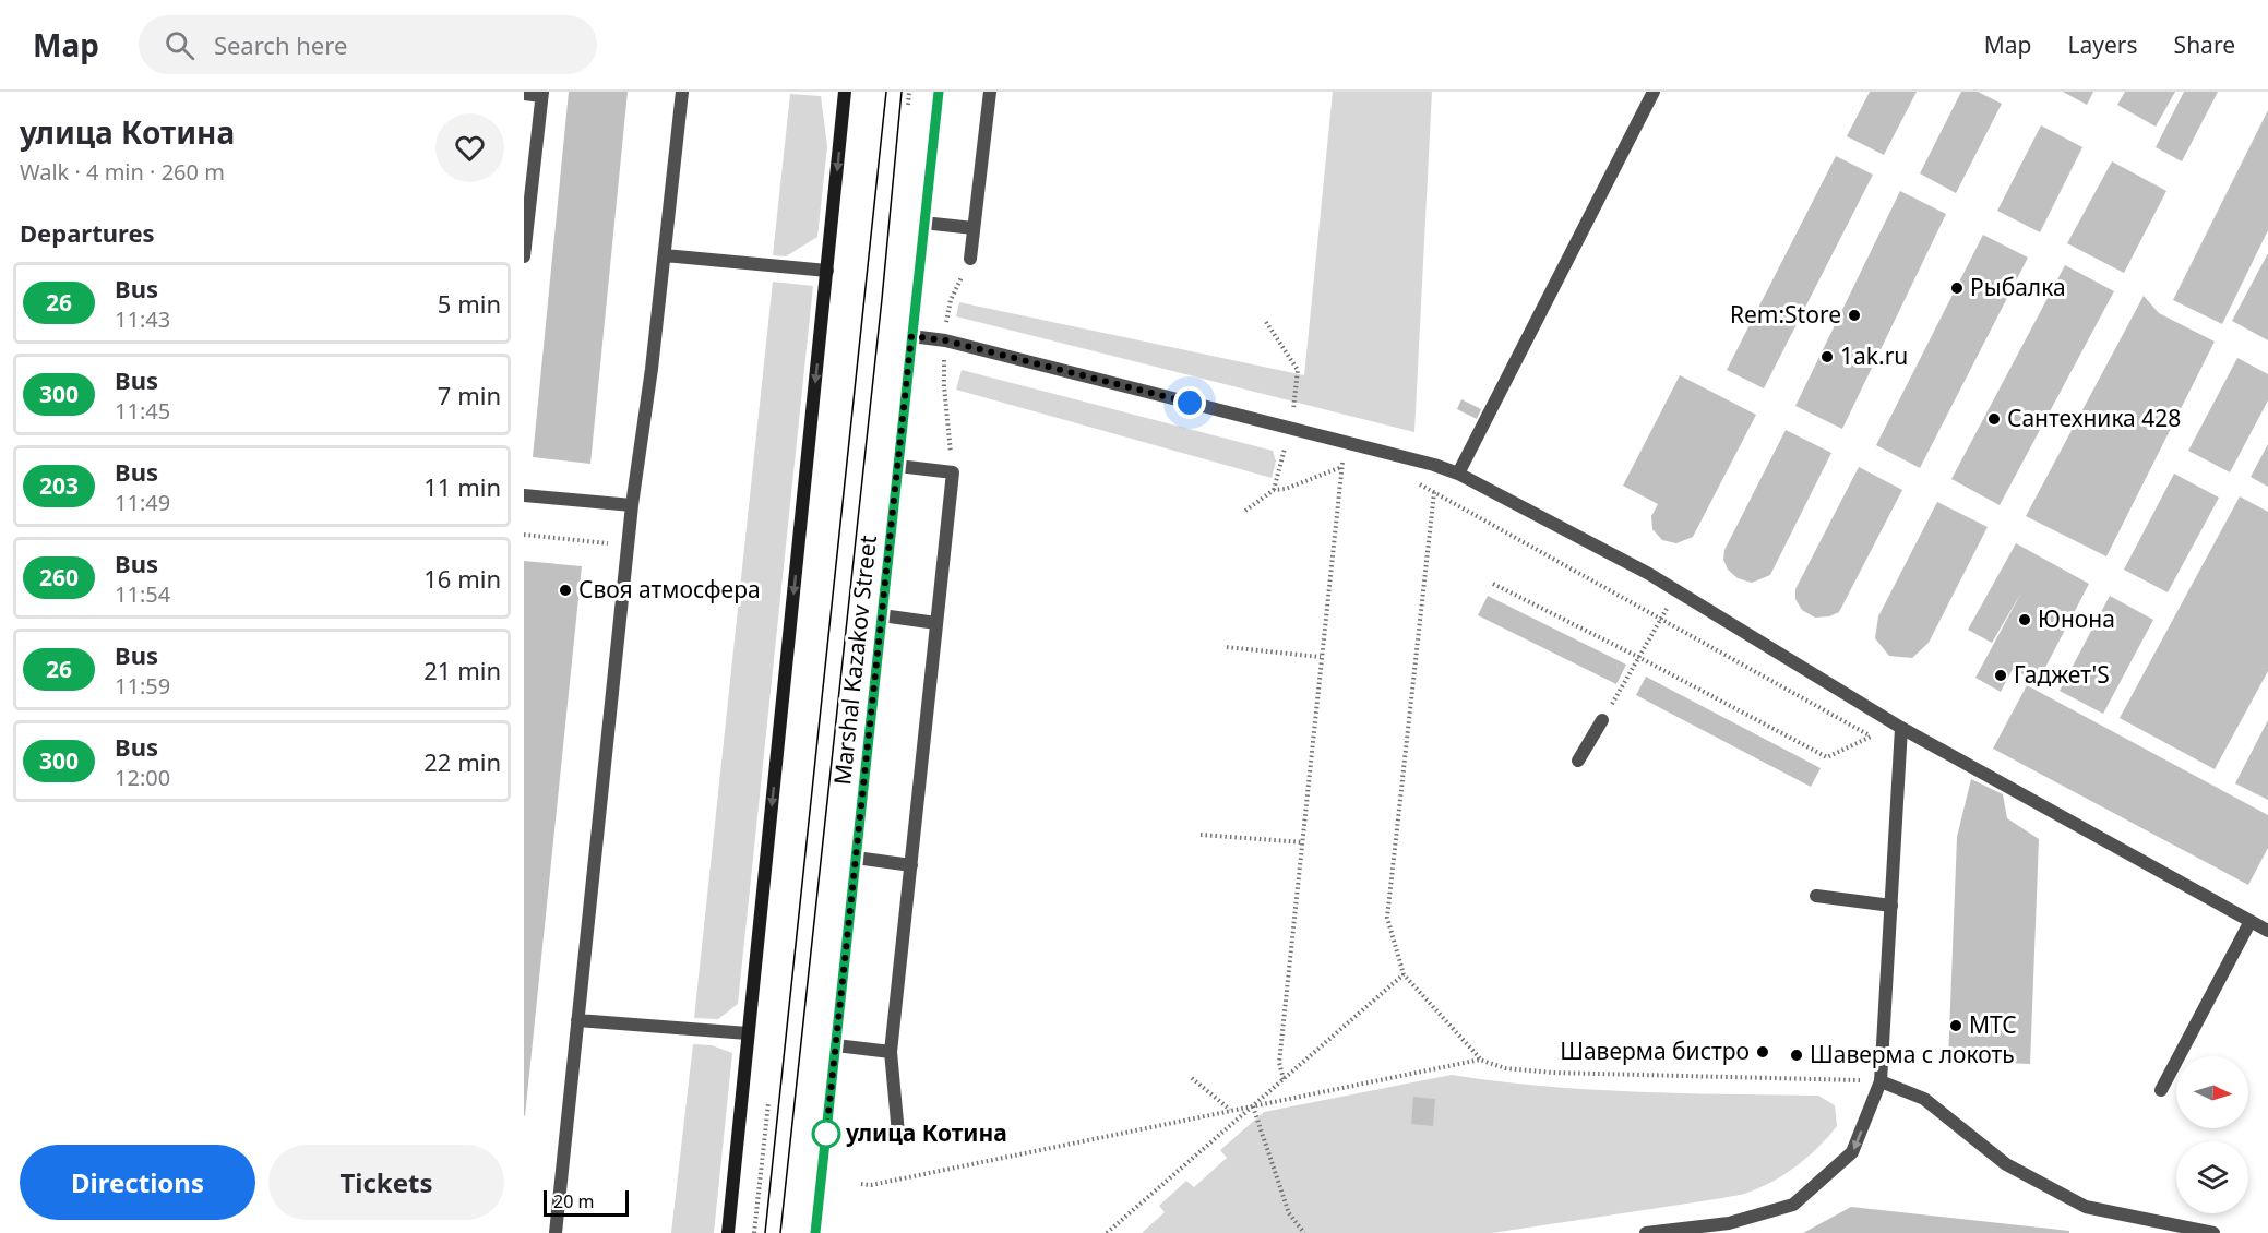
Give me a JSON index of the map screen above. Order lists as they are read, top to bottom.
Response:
{
  "streets": {
    "main road": ["Marshal Kazakov Street"]
  },
  "places": [
    "Рыбалка",
    "Rem:Store",
    "1ak.ru",
    "Сантехника 428",
    "Своя атмосфера",
    "Юнона",
    "Гаджет'S",
    "МТС",
    "Шаверма бистро",
    "Шаверма с локоть",
    "улица Котина"
  ],
  "lines": ["bus line 26"],
  "scale_bar": "20 m",
  "north": "right",
  "page": {
    "header": "Map",
    "search": "Search here",
    "nav": ["Map", "Layers", "Share"],
    "heading": [
      ["улица Котина", "Walk · 4 min · 260 m"],
      "Departures"
    ],
    "list": [
      {
        "mark": "26",
        "name": "Bus",
        "note": "11:43",
        "value": "5 min"
      },
      {
        "mark": "300",
        "name": "Bus",
        "note": "11:45",
        "value": "7 min"
      },
      {
        "mark": "203",
        "name": "Bus",
        "note": "11:49",
        "value": "11 min"
      },
      {
        "mark": "260",
        "name": "Bus",
        "note": "11:54",
        "value": "16 min"
      },
      {
        "mark": "26",
        "name": "Bus",
        "note": "11:59",
        "value": "21 min"
      },
      {
        "mark": "300",
        "name": "Bus",
        "note": "12:00",
        "value": "22 min"
      }
    ],
    "buttons": ["Directions", "Tickets"],
    "scale": "20 m"
  }
}
